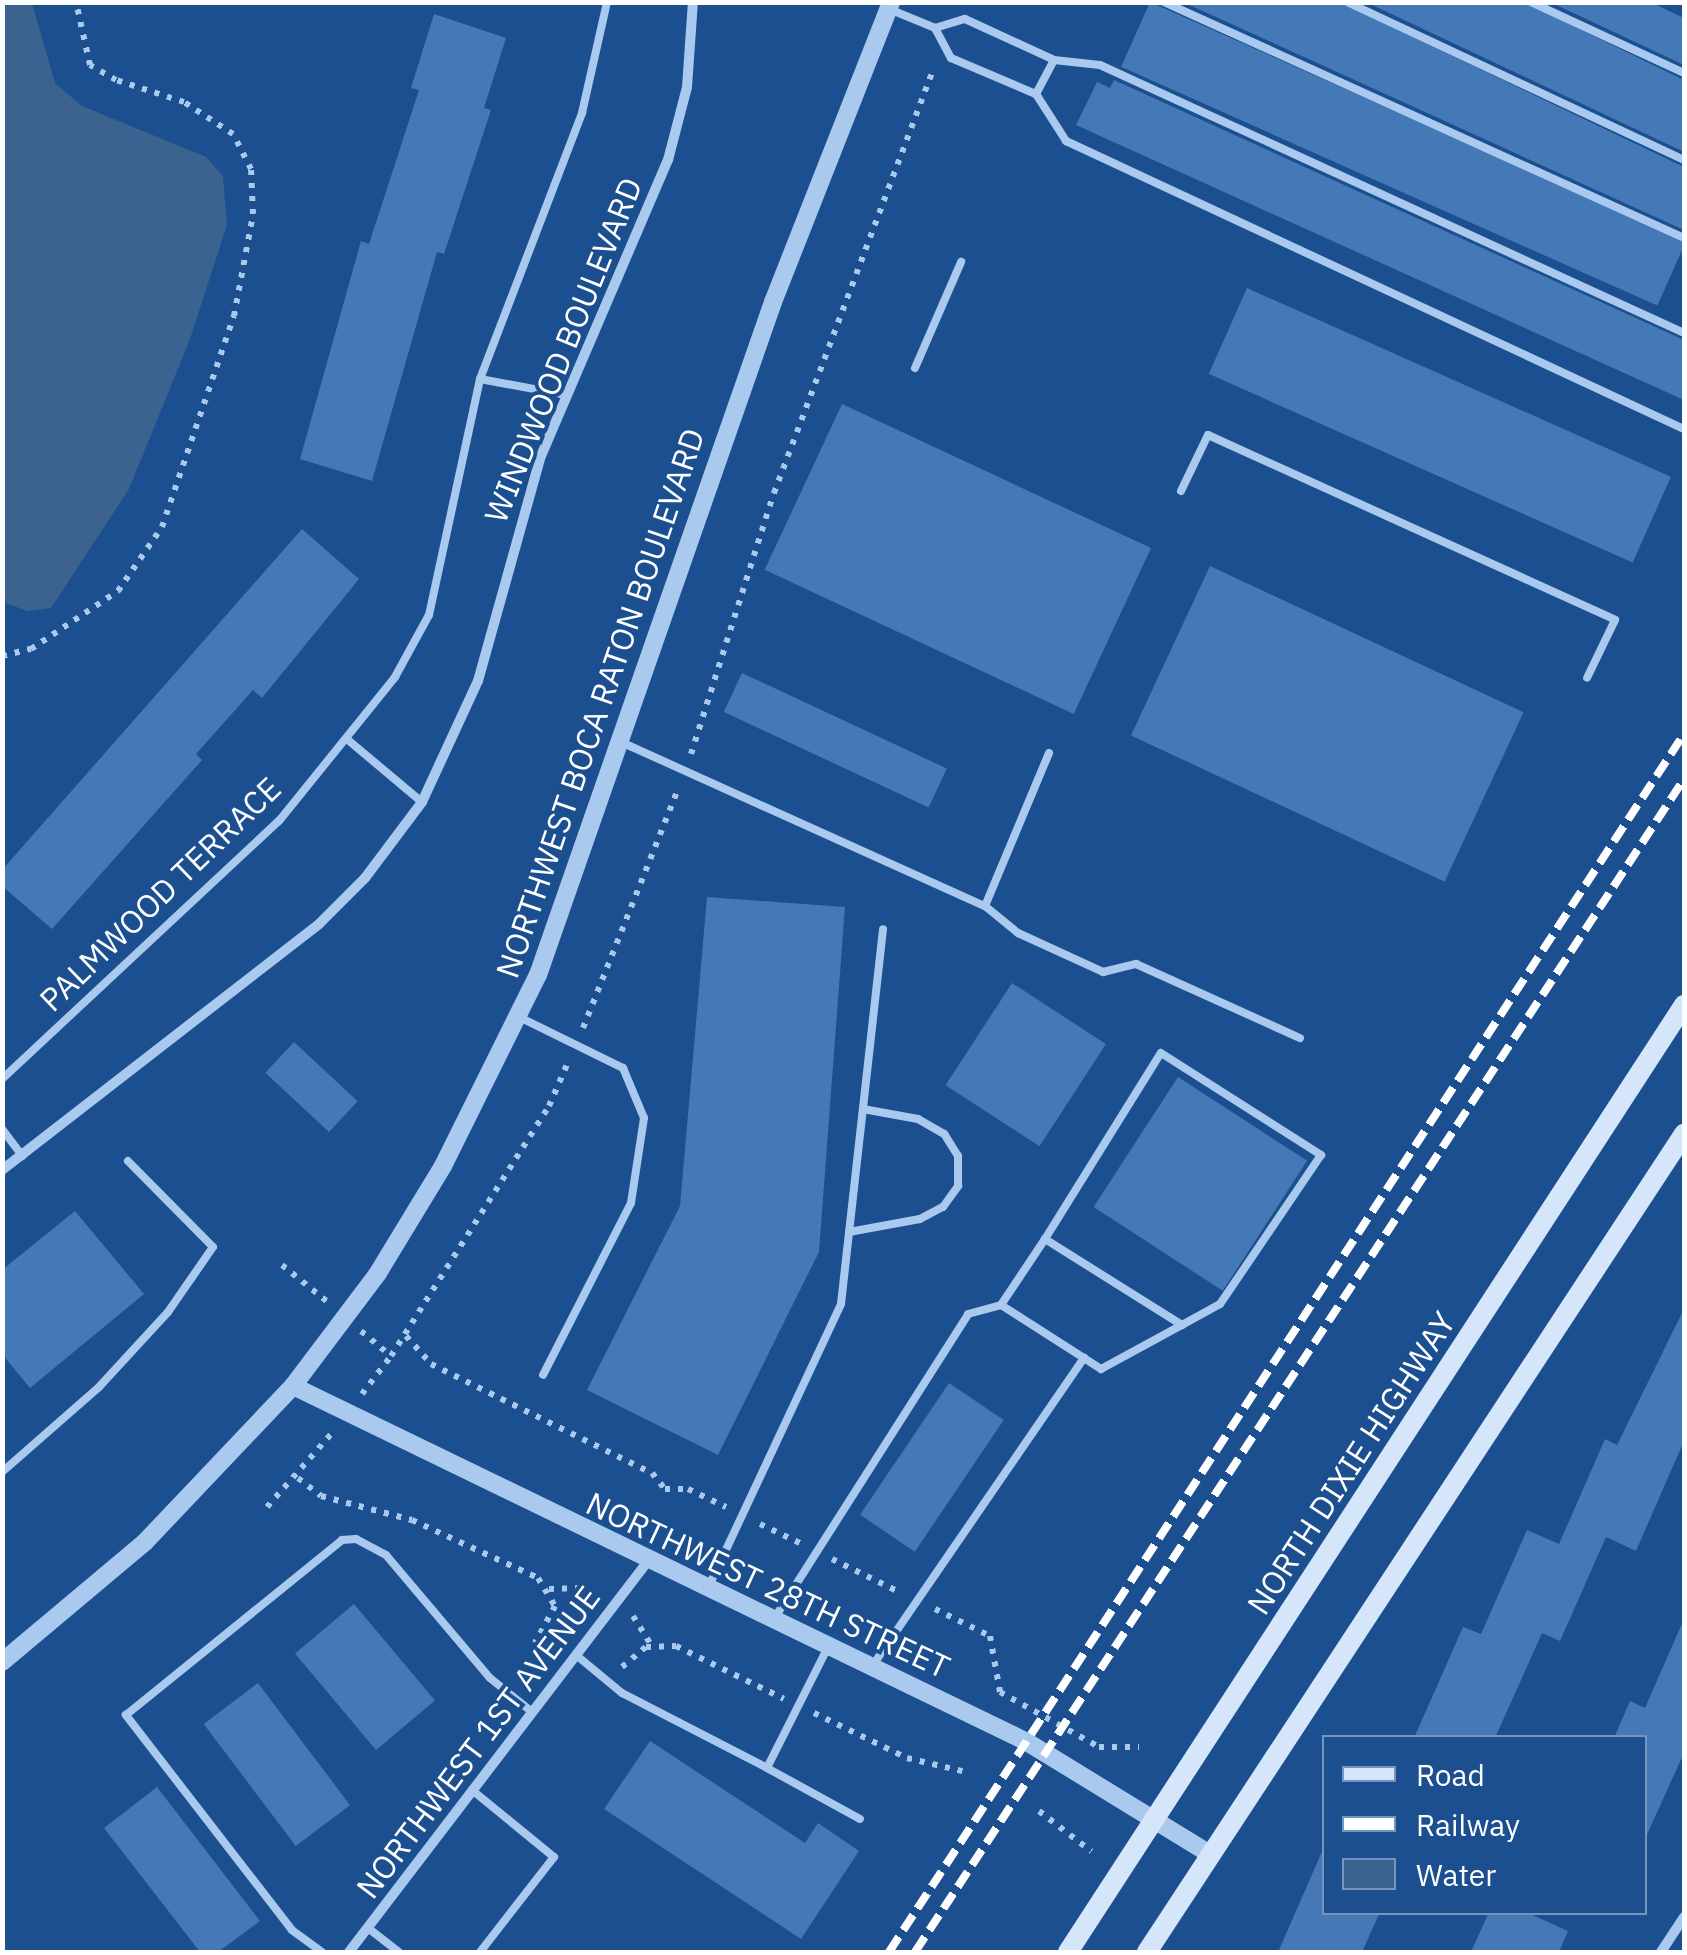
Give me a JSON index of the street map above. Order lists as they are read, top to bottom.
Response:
{
  "streets": {
    "main road": ["NORTH DIXIE HIGHWAY"],
    "street": [
      "WINDWOOD BOULEVARD",
      "NORTHWEST BOCA RATON BOULEVARD",
      "NORTHWEST 28TH STREET",
      "NORTHWEST 1ST AVENUE"
    ],
    "lane": ["PALMWOOD TERRACE"]
  },
  "crossings": [
    ["NORTHWEST BOCA RATON BOULEVARD", "NORTHWEST 28TH STREET"],
    ["NORTH DIXIE HIGHWAY", "NORTHWEST 28TH STREET"],
    ["NORTHWEST 28TH STREET", "NORTHWEST 1ST AVENUE"]
  ],
  "legend": ["Road", "Railway", "Water"]
}
